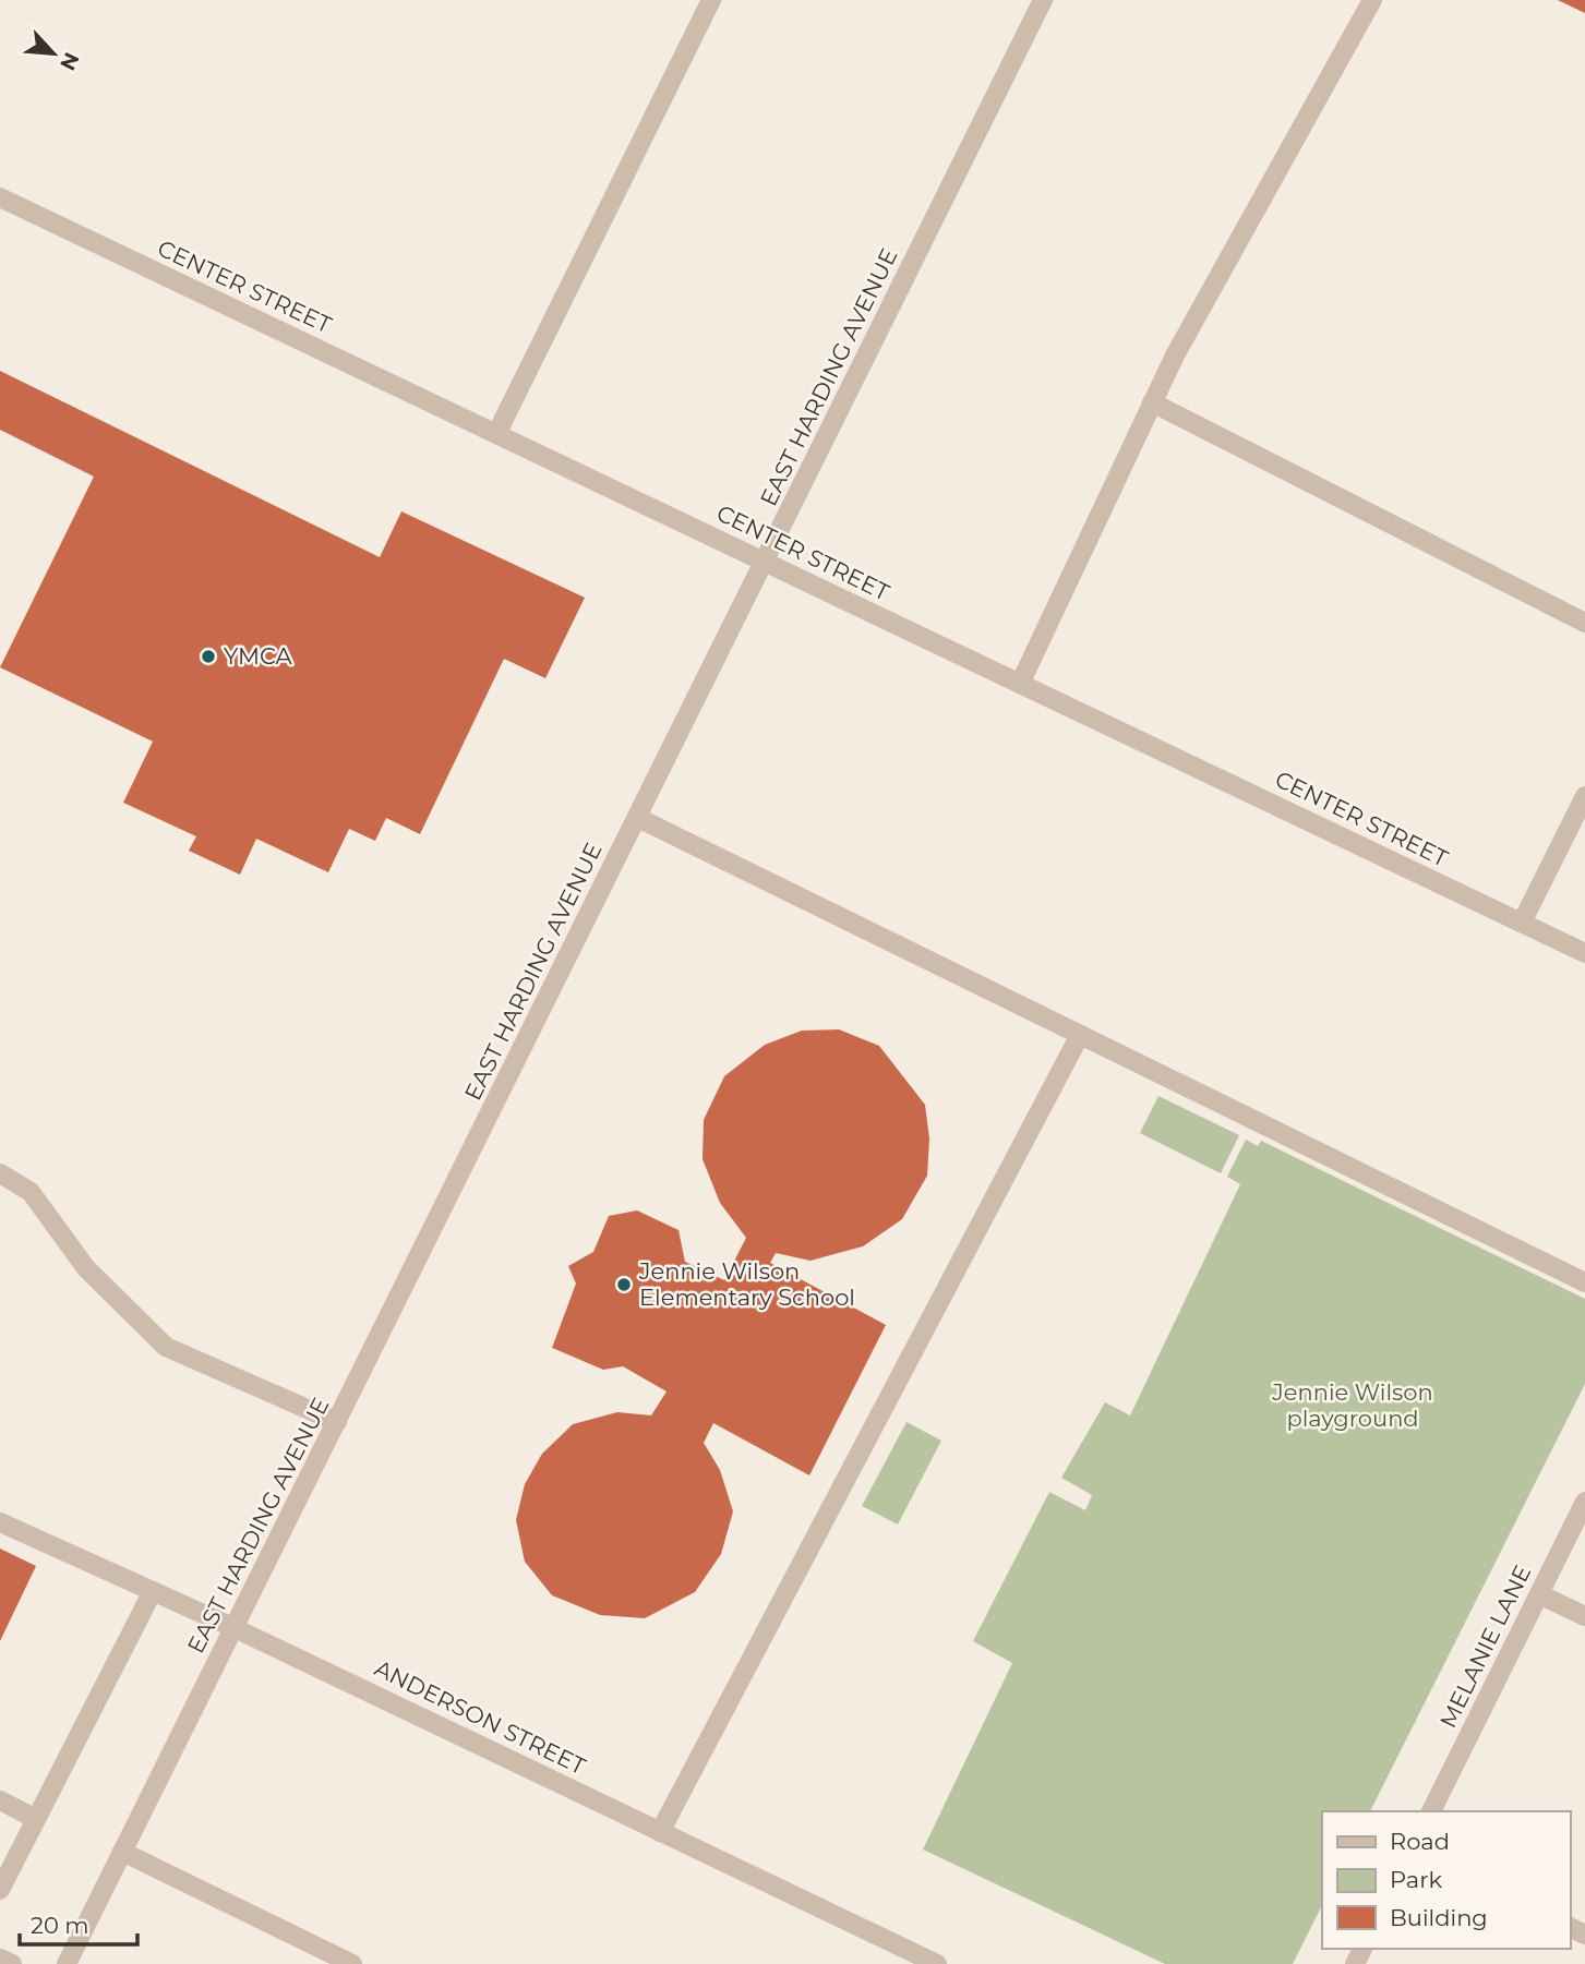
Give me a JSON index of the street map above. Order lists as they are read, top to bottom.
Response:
{
  "streets": {
    "street": [
      "CENTER STREET",
      "EAST HARDING AVENUE",
      "MELANIE LANE",
      "ANDERSON STREET"
    ]
  },
  "crossings": [
    ["CENTER STREET", "EAST HARDING AVENUE"],
    ["EAST HARDING AVENUE", "ANDERSON STREET"]
  ],
  "parks": ["Jennie Wilson playground"],
  "places": ["YMCA", "Jennie Wilson Elementary School"],
  "legend": ["Road", "Park", "Building"],
  "scale_bar": "20 m",
  "north": "bottom right"
}
